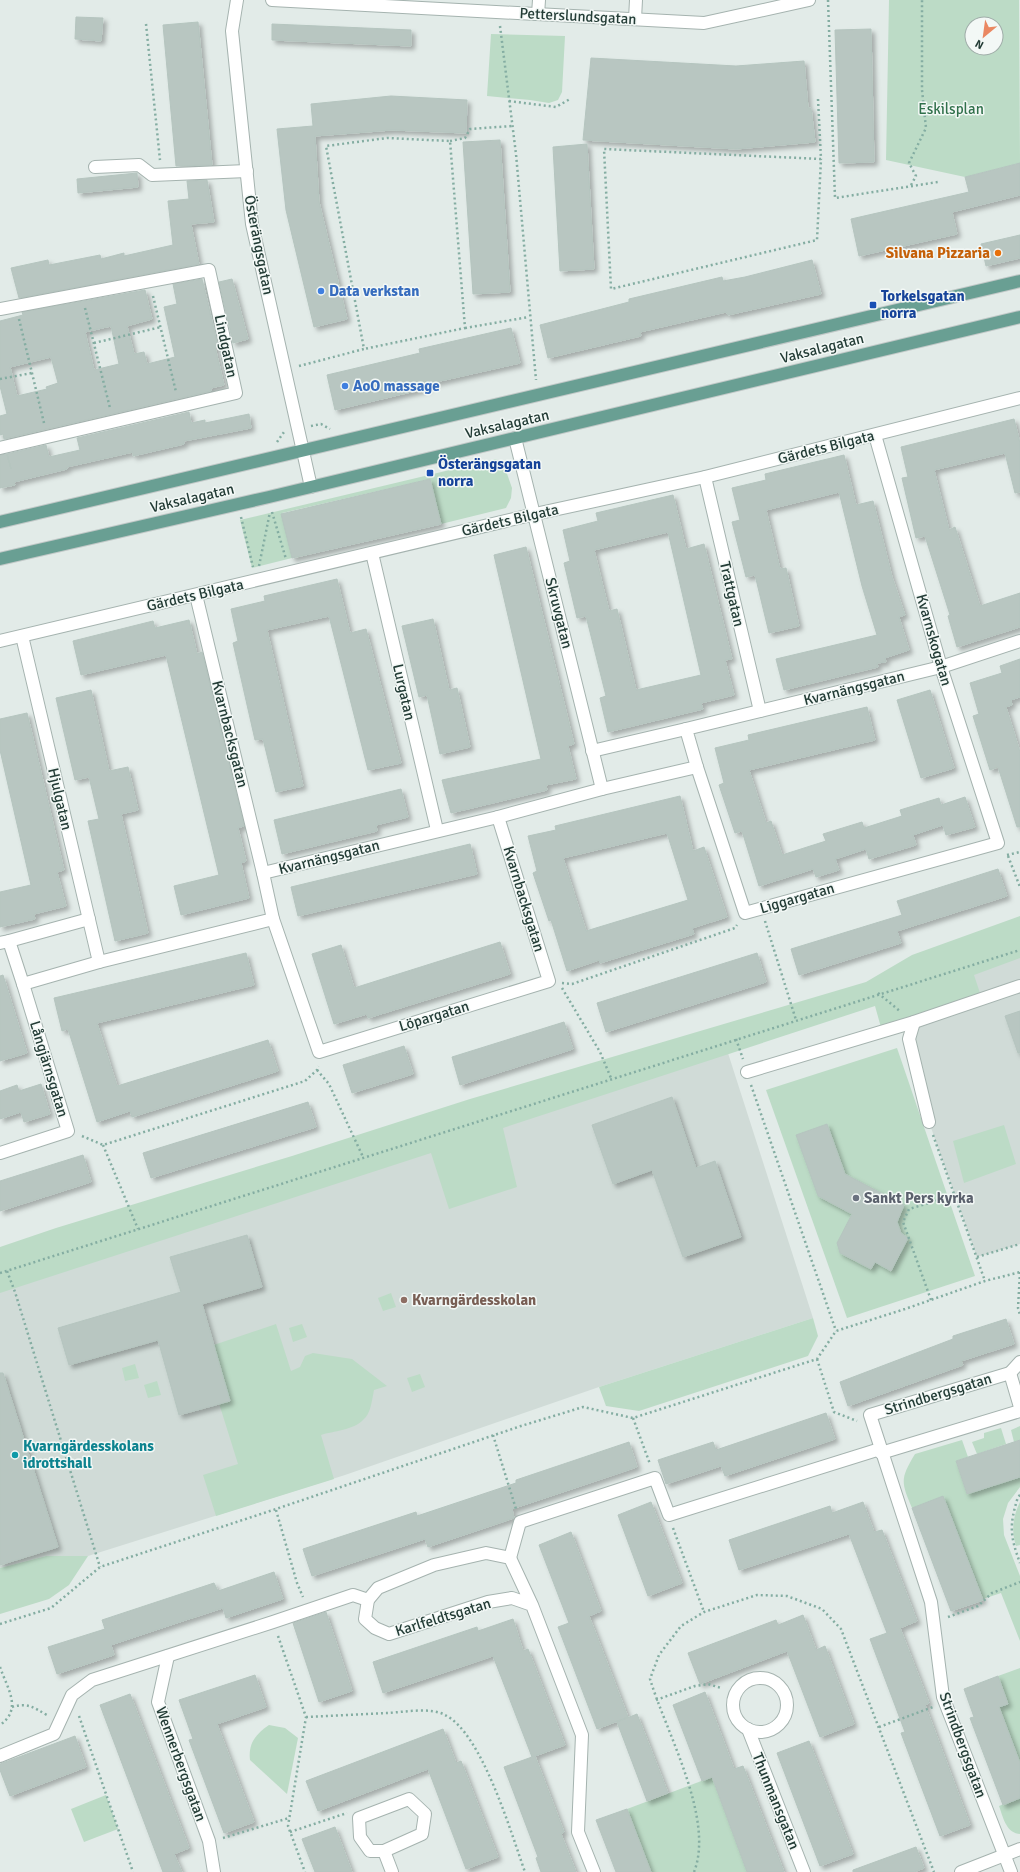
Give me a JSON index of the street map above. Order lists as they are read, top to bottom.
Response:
{
  "streets": {
    "main road": ["Vaksalagatan"],
    "street": [
      "Petterslundsgatan",
      "Österängsgatan",
      "Lindgatan",
      "Gärdets Bilgata",
      "Trattgatan",
      "Skruvgatan",
      "Kvarnskogatan",
      "Kvarnängsgatan",
      "Lurgatan",
      "Kvarnbacksgatan",
      "Hjulgatan",
      "Liggargatan",
      "Löpargatan",
      "Långjärnsgatan",
      "Strindbergsgatan",
      "Karlfeldtsgatan",
      "Wennerbergsgatan",
      "Thunmansgatan"
    ]
  },
  "crossings": [
    ["Österängsgatan", "Vaksalagatan"],
    ["Vaksalagatan", "Skruvgatan"],
    ["Gärdets Bilgata", "Trattgatan"],
    ["Gärdets Bilgata", "Skruvgatan"],
    ["Gärdets Bilgata", "Kvarnskogatan"],
    ["Gärdets Bilgata", "Lurgatan"],
    ["Gärdets Bilgata", "Kvarnbacksgatan"],
    ["Gärdets Bilgata", "Hjulgatan"],
    ["Trattgatan", "Kvarnängsgatan"],
    ["Skruvgatan", "Kvarnängsgatan"],
    ["Kvarnskogatan", "Kvarnängsgatan"],
    ["Kvarnskogatan", "Liggargatan"],
    ["Kvarnängsgatan", "Lurgatan"],
    ["Kvarnängsgatan", "Kvarnbacksgatan"],
    ["Kvarnängsgatan", "Liggargatan"],
    ["Kvarnbacksgatan", "Löpargatan"]
  ],
  "parks": ["Eskilsplan"],
  "places": {
    "other": [
      "Silvana Pizzaria",
      "Data verkstan",
      "AoO massage",
      "Sankt Pers kyrka",
      "Kvarngärdesskolan",
      "Kvarngärdesskolans idrottshall"
    ],
    "transit": ["Torkelsgatan norra", "Österängsgatan norra"]
  },
  "north": "bottom left"
}
